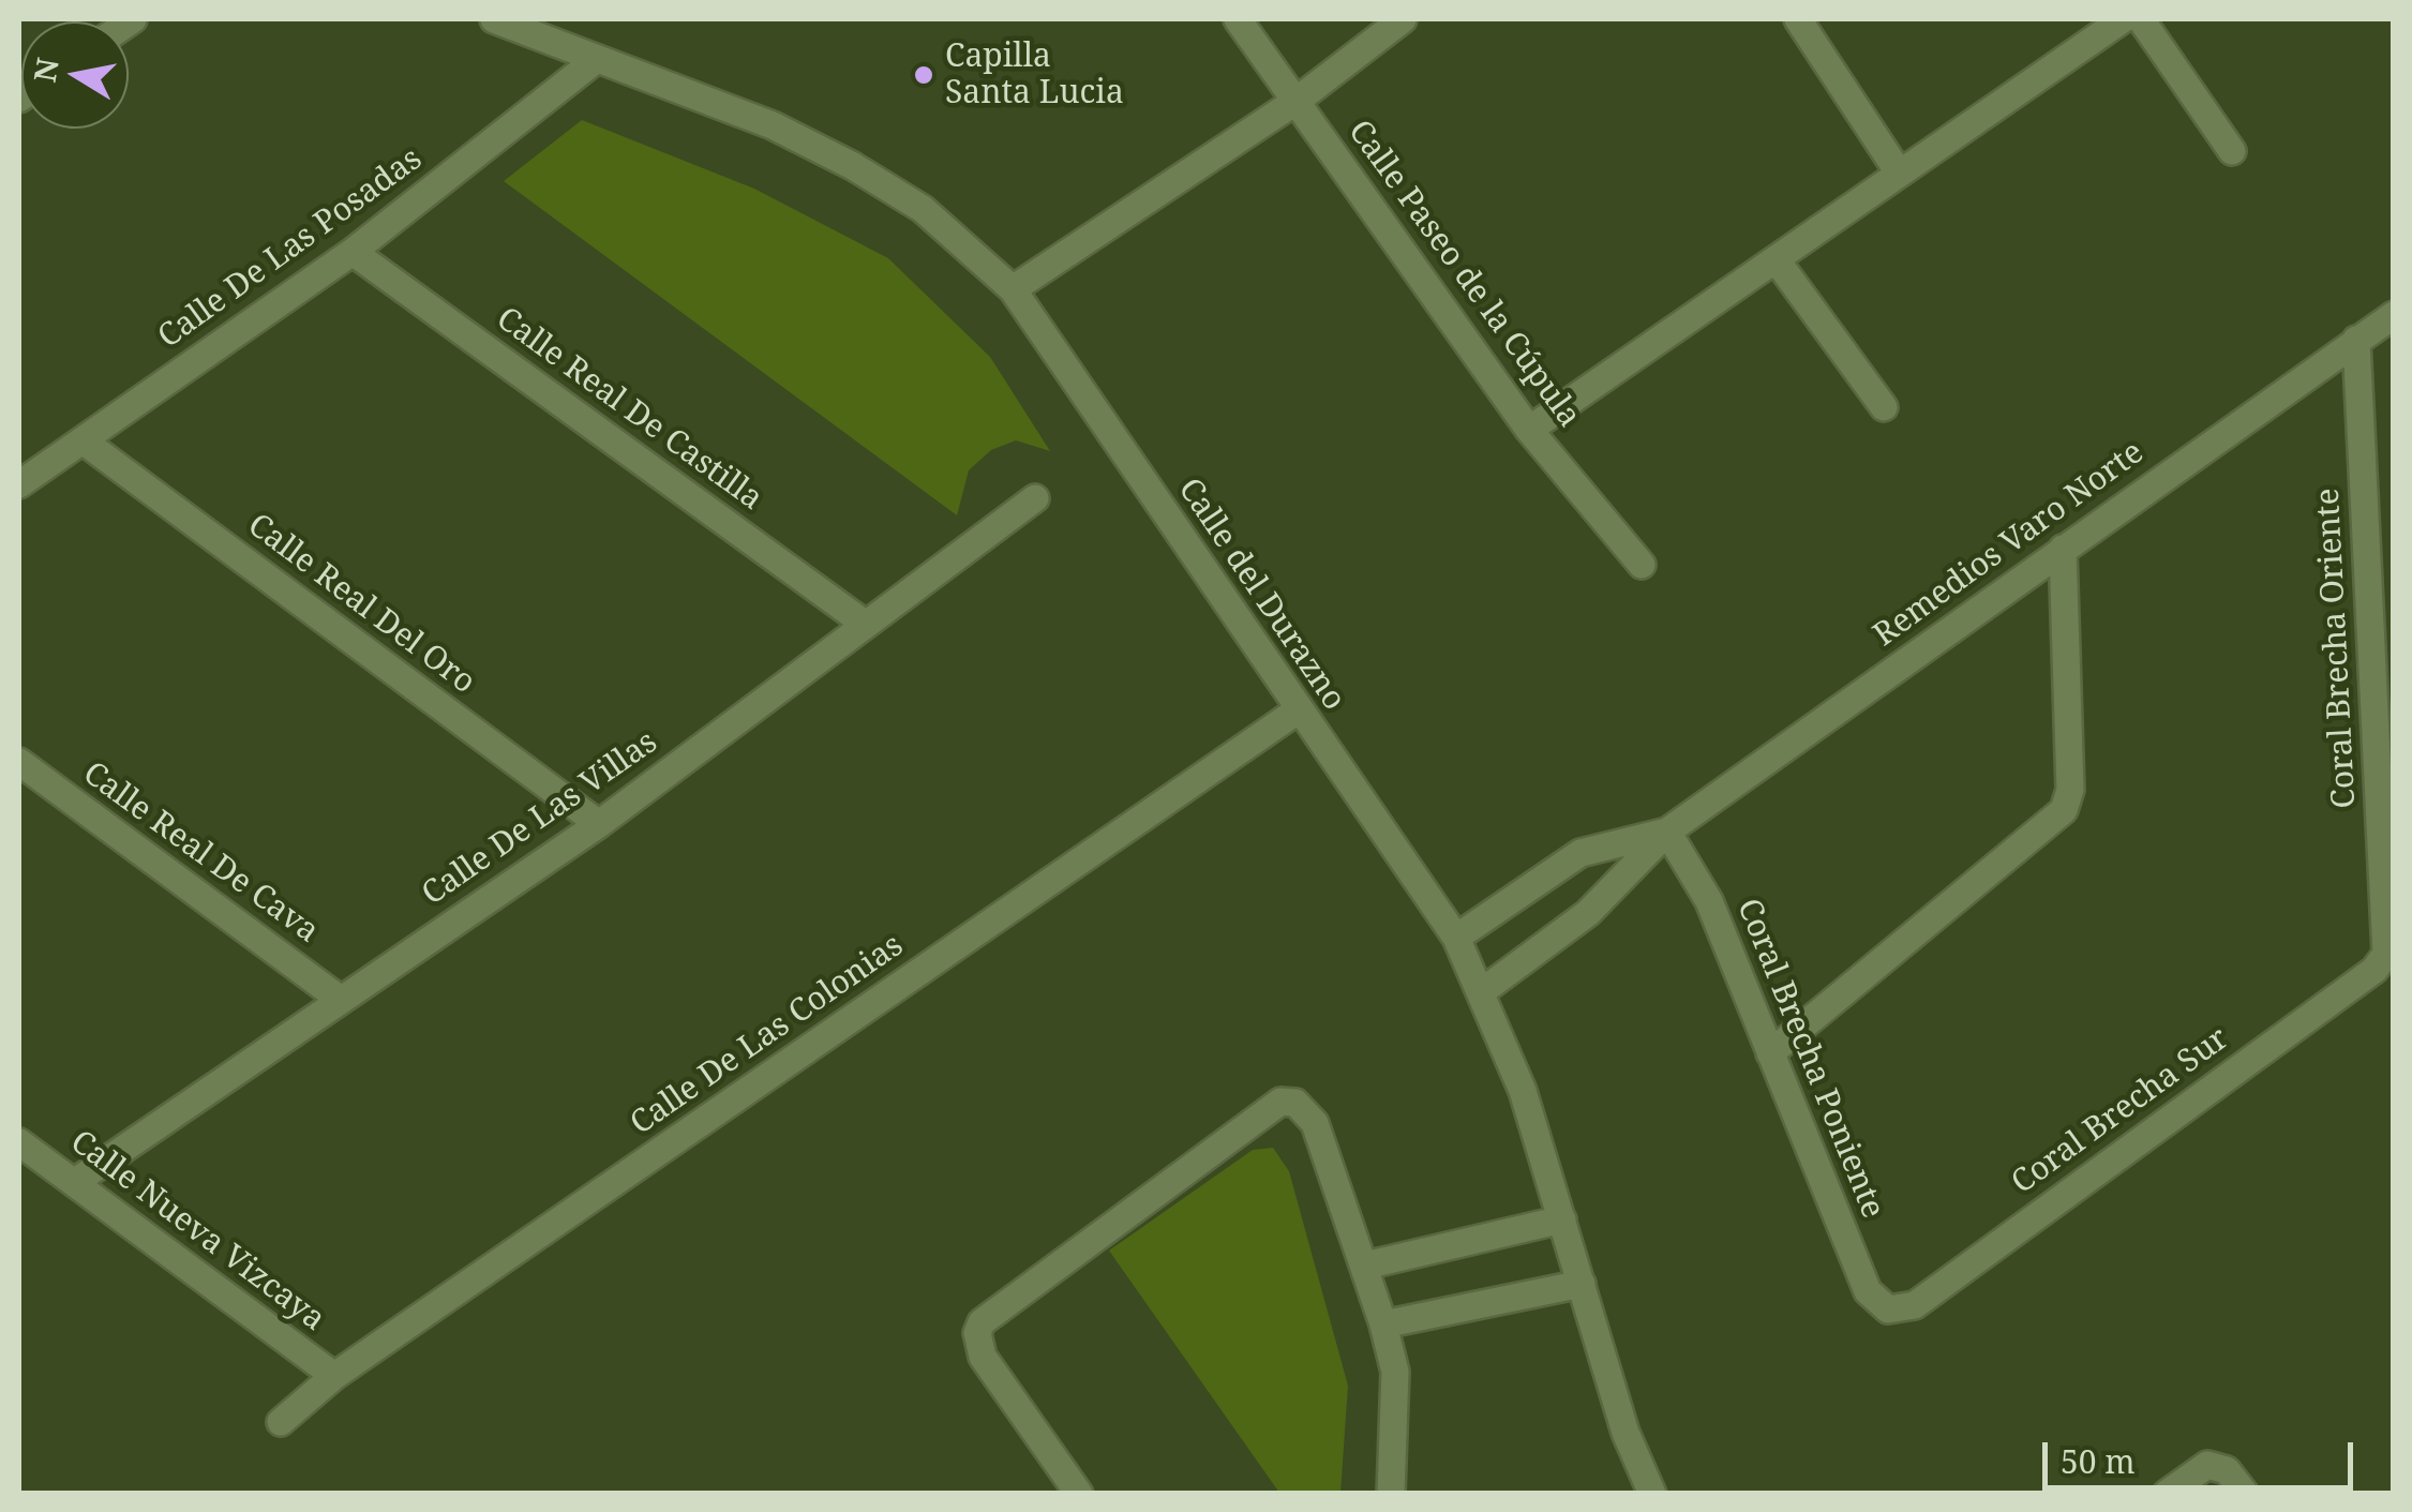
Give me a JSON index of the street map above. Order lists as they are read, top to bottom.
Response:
{
  "streets": {
    "street": [
      "Calle De Las Posadas",
      "Calle Paseo de la Cúpula",
      "Calle Real De Castilla",
      "Remedios Varo Norte",
      "Calle del Durazno",
      "Calle Real Del Oro",
      "Coral Brecha Oriente",
      "Calle De Las Villas",
      "Calle Real De Cava",
      "Calle De Las Colonias",
      "Coral Brecha Poniente",
      "Coral Brecha Sur",
      "Calle Nueva Vizcaya"
    ]
  },
  "crossings": [
    ["Calle De Las Posadas", "Calle Real De Castilla"],
    ["Calle De Las Posadas", "Calle del Durazno"],
    ["Calle De Las Posadas", "Calle Real Del Oro"],
    ["Calle Real De Castilla", "Calle De Las Villas"],
    ["Remedios Varo Norte", "Calle del Durazno"],
    ["Remedios Varo Norte", "Coral Brecha Oriente"],
    ["Remedios Varo Norte", "Coral Brecha Poniente"],
    ["Calle del Durazno", "Calle De Las Colonias"],
    ["Calle Real Del Oro", "Calle De Las Villas"],
    ["Coral Brecha Oriente", "Coral Brecha Sur"],
    ["Calle De Las Villas", "Calle Real De Cava"],
    ["Calle De Las Villas", "Calle Nueva Vizcaya"],
    ["Calle De Las Colonias", "Calle Nueva Vizcaya"],
    ["Coral Brecha Poniente", "Coral Brecha Sur"]
  ],
  "places": ["Capilla Santa Lucia"],
  "scale_bar": "50 m",
  "north": "left"
}
